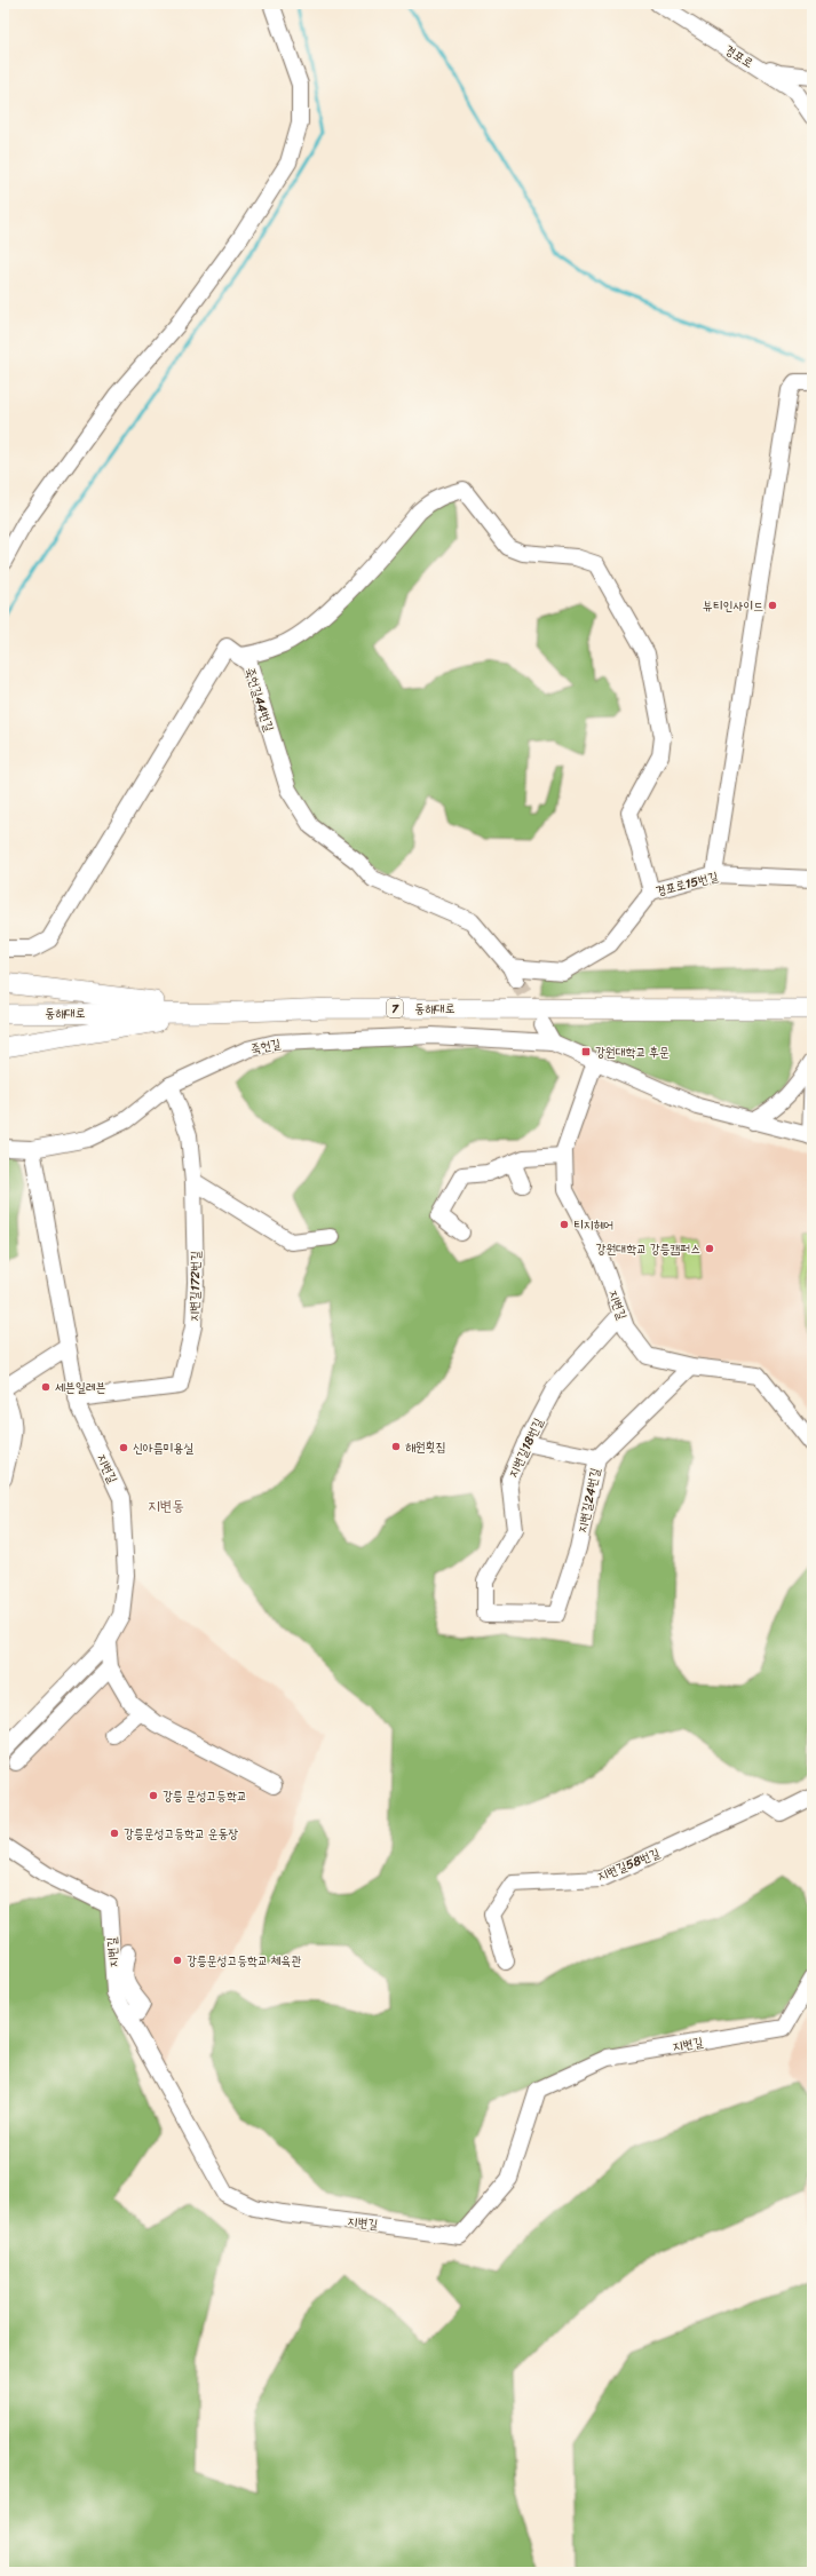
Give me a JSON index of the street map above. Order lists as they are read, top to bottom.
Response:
{
  "streets": {
    "main road": ["7", "동해대로"],
    "street": [
      "경포로",
      "죽헌길44번길",
      "경포로15번길",
      "죽헌길",
      "지변길172번길",
      "지변길",
      "지변길18번길",
      "지변길24번길",
      "지변길58번길"
    ]
  },
  "crossings": [
    ["죽헌길44번길", "경포로15번길"],
    ["죽헌길", "지변길172번길"],
    ["죽헌길", "지변길"],
    ["지변길172번길", "지변길"],
    ["지변길", "지변길18번길"],
    ["지변길", "지변길24번길"],
    ["지변길18번길", "지변길24번길"]
  ],
  "districts": ["지변동"],
  "places": {
    "other": [
      "뷰티인사이드",
      "티지헤어",
      "강원대학교 강릉캠퍼스",
      "세븐일레븐",
      "해원횟집",
      "신아름미용실",
      "강릉 문성고등학교",
      "강릉문성고등학교 운동장",
      "강릉문성고등학교 체육관"
    ],
    "transit": ["강원대학교 후문"]
  }
}
